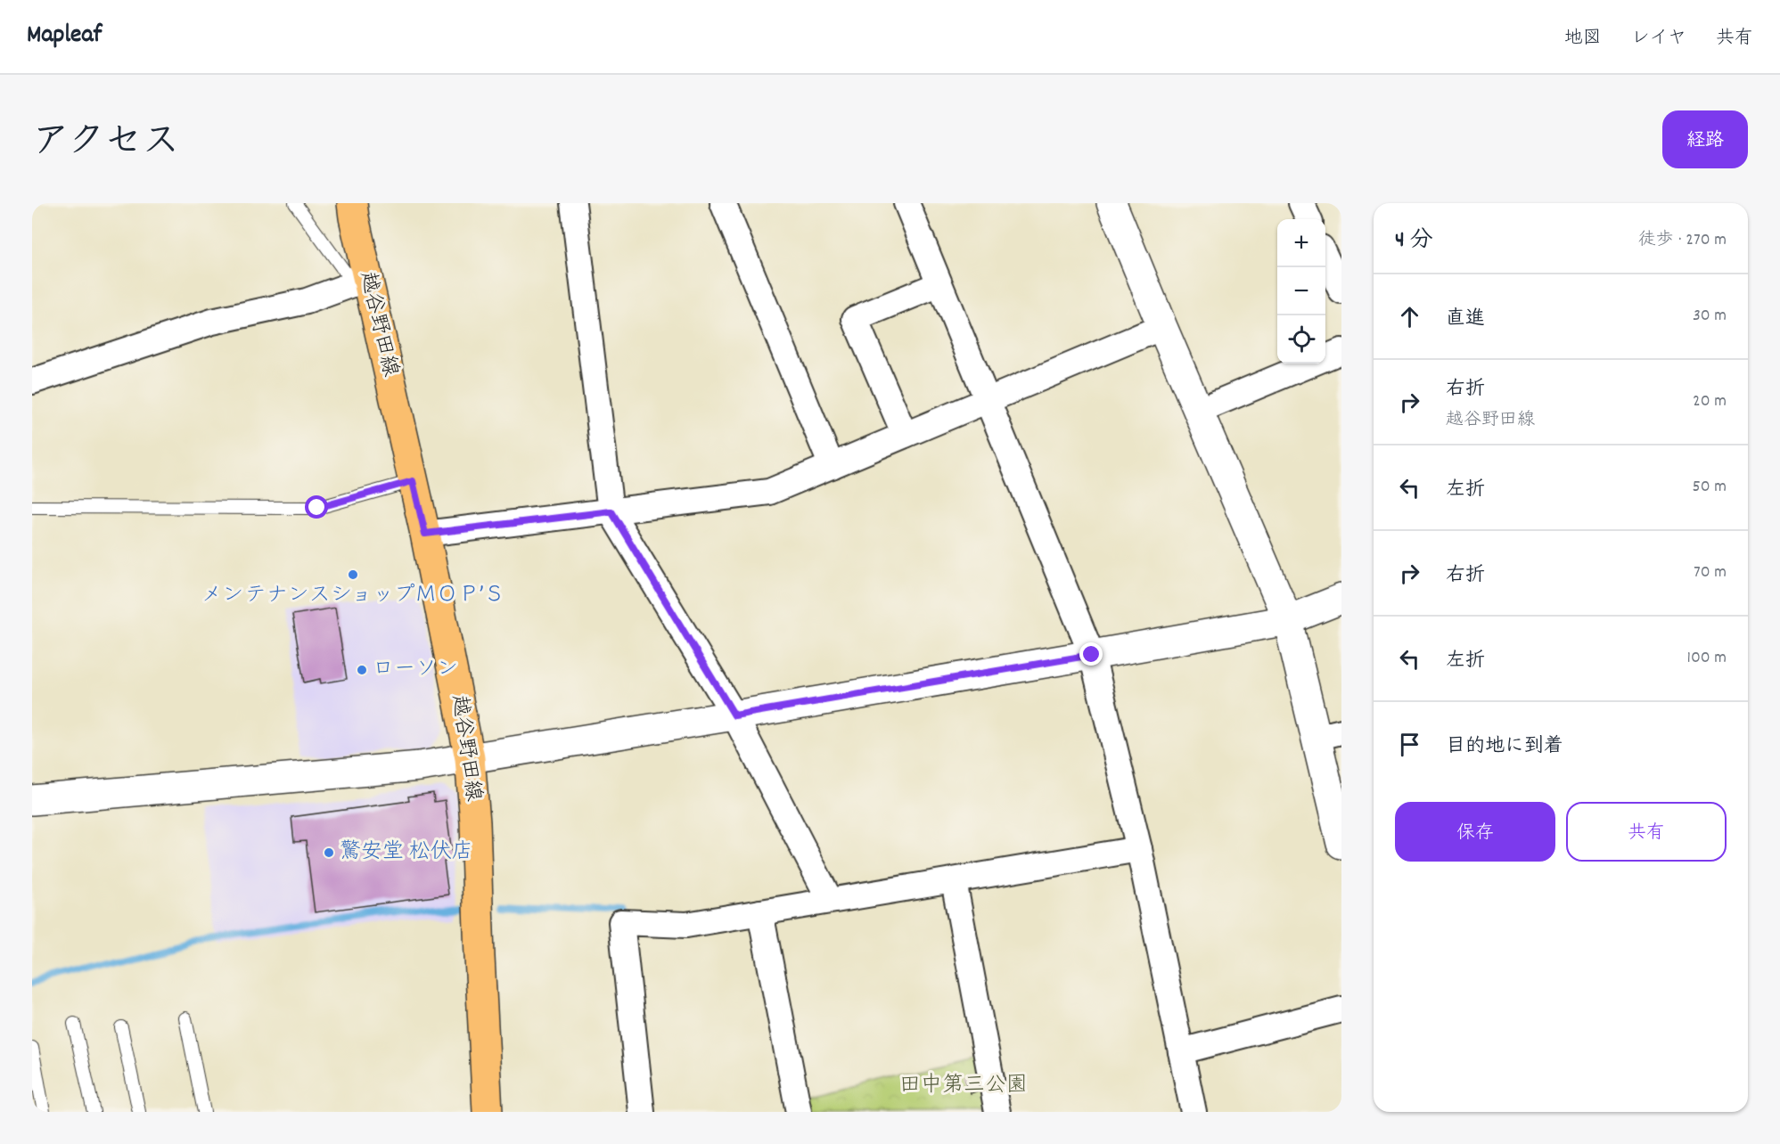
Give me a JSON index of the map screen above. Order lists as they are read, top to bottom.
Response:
{
  "streets": {
    "main road": ["越谷野田線"]
  },
  "parks": ["田中第三公園"],
  "places": ["メンテナンスショップＭＯＰ’Ｓ", "ローソン", "驚安堂 松伏店"],
  "page": {
    "header": "Mapleaf",
    "nav": ["地図", "レイヤ", "共有"],
    "title": "アクセス",
    "buttons": [
      "経路",
      ["保存", "共有"]
    ],
    "heading": ["4 分", "徒歩 · 270 m"],
    "map_buttons": ["+", "−"],
    "list": [
      ["直進", "30 m"],
      ["右折", "越谷野田線", "20 m"],
      ["左折", "50 m"],
      ["右折", "70 m"],
      ["左折", "100 m"],
      "目的地に到着"
    ]
  }
}
